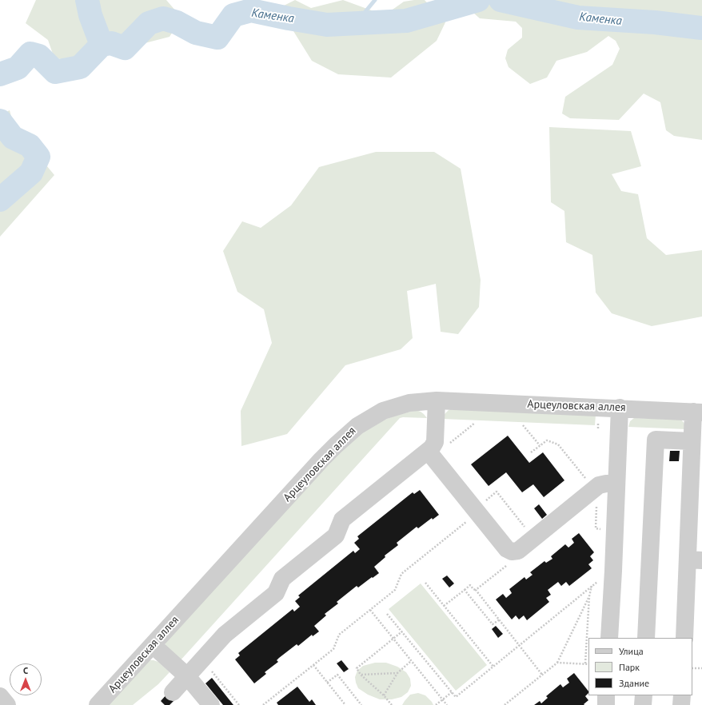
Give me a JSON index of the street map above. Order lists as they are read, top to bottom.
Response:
{
  "streets": {
    "street": ["Арцеуловская аллея"]
  },
  "water": ["Каменка"],
  "legend": ["Улица", "Парк", "Здание"],
  "north": "top"
}
